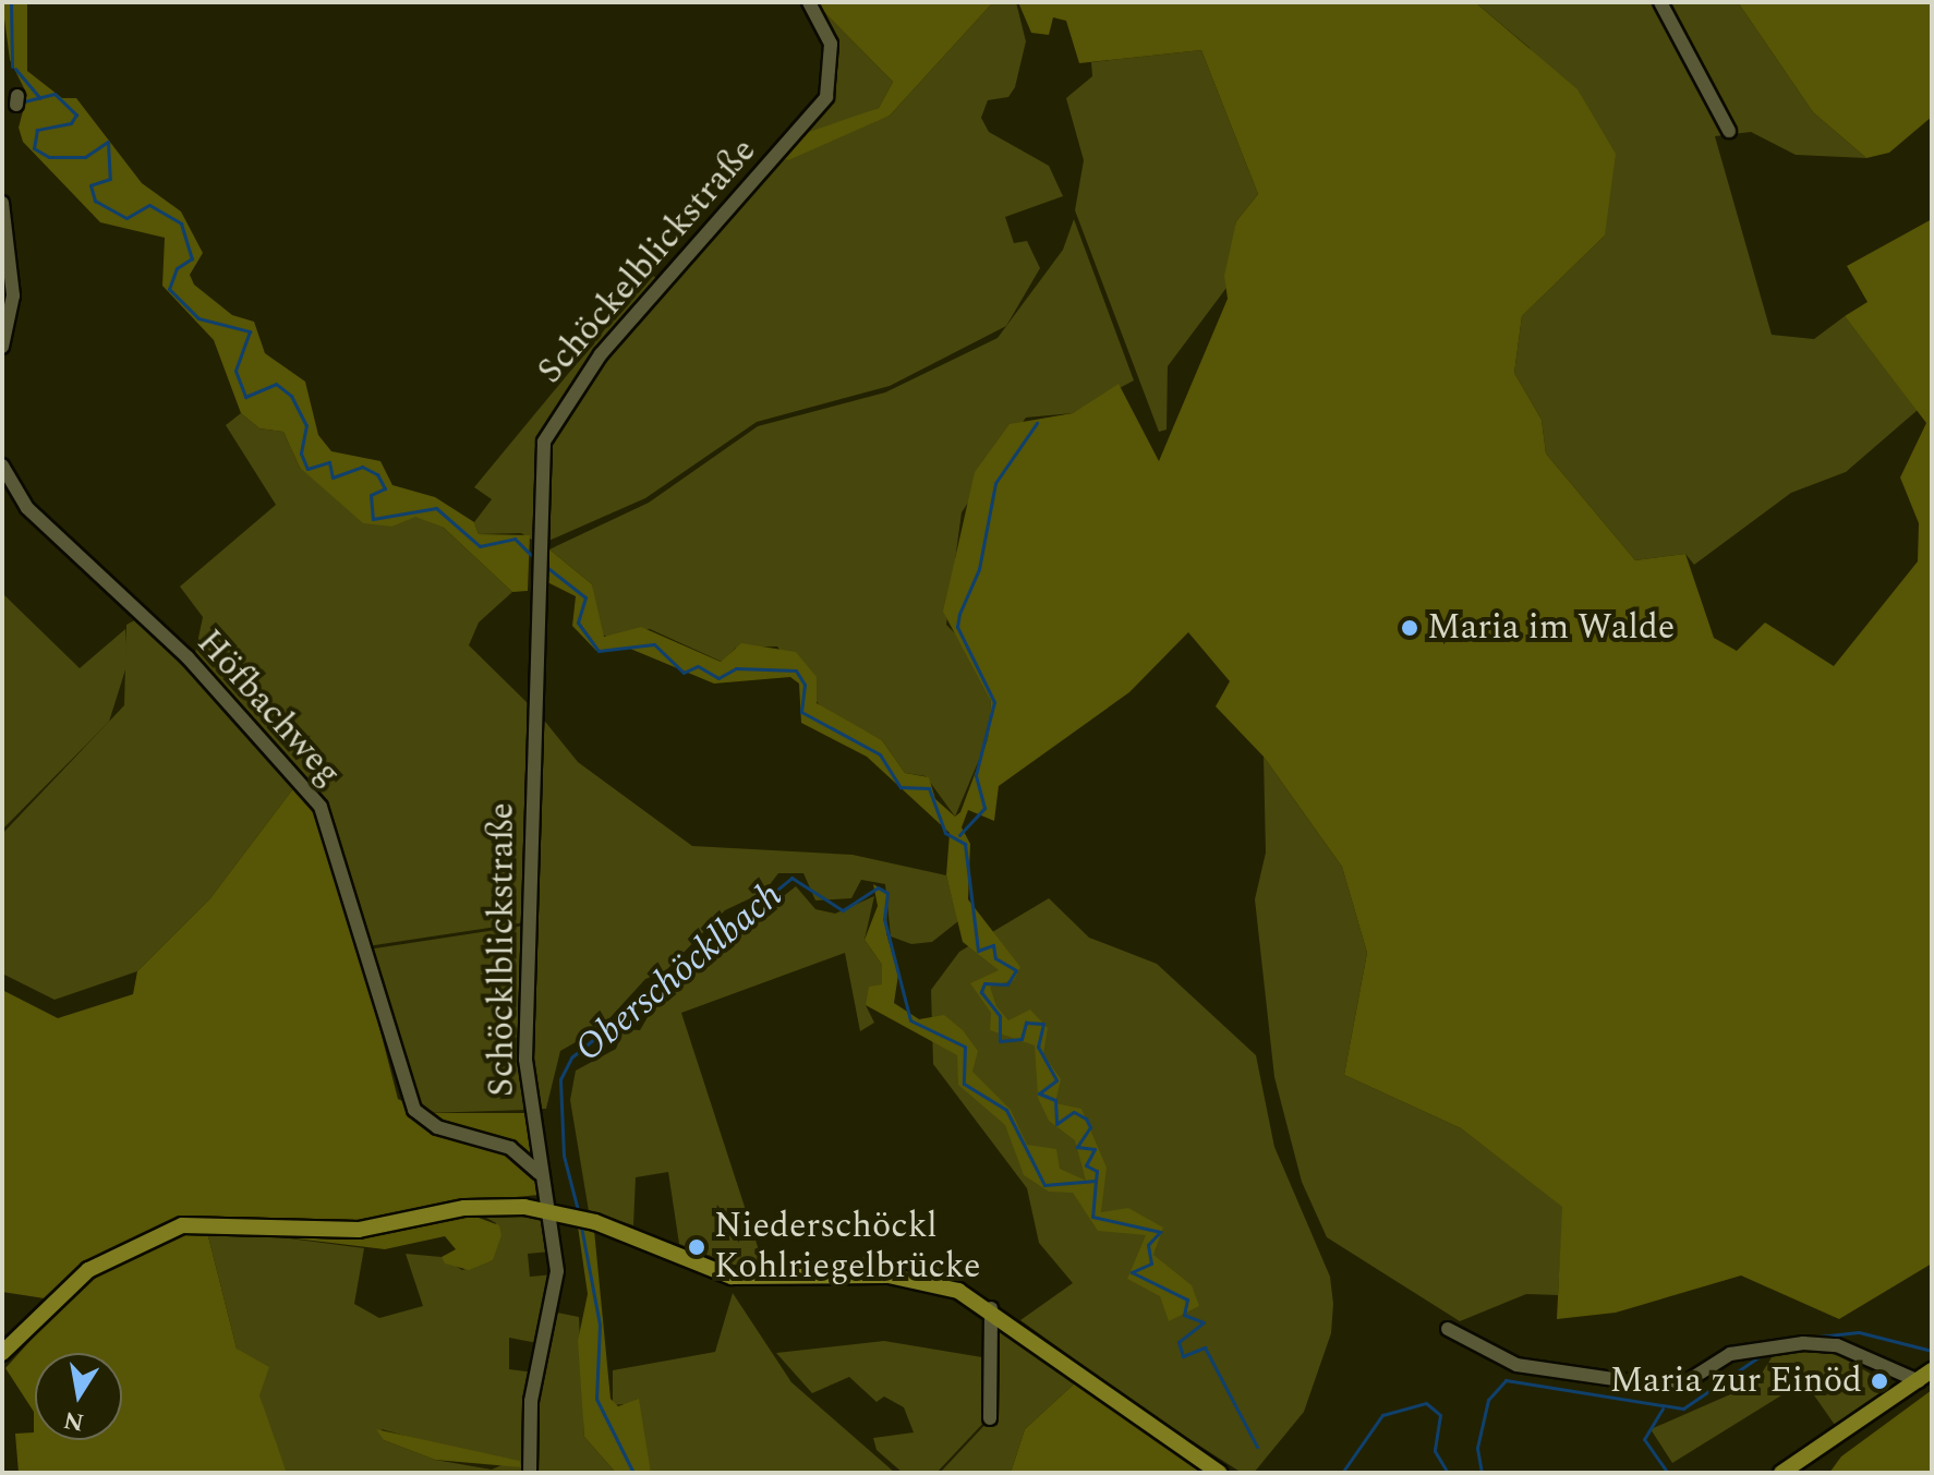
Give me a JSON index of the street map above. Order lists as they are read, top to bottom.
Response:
{
  "streets": {
    "street": ["Schöckelblickstraße", "Höfbachweg", "Schöcklblickstraße"]
  },
  "crossings": [
    ["Schöckelblickstraße", "Schöcklblickstraße"],
    ["Höfbachweg", "Schöcklblickstraße"]
  ],
  "water": ["Oberschöcklbach"],
  "places": ["Maria im Walde", "Niederschöckl Kohlriegelbrücke", "Maria zur Einöd"],
  "north": "bottom"
}
